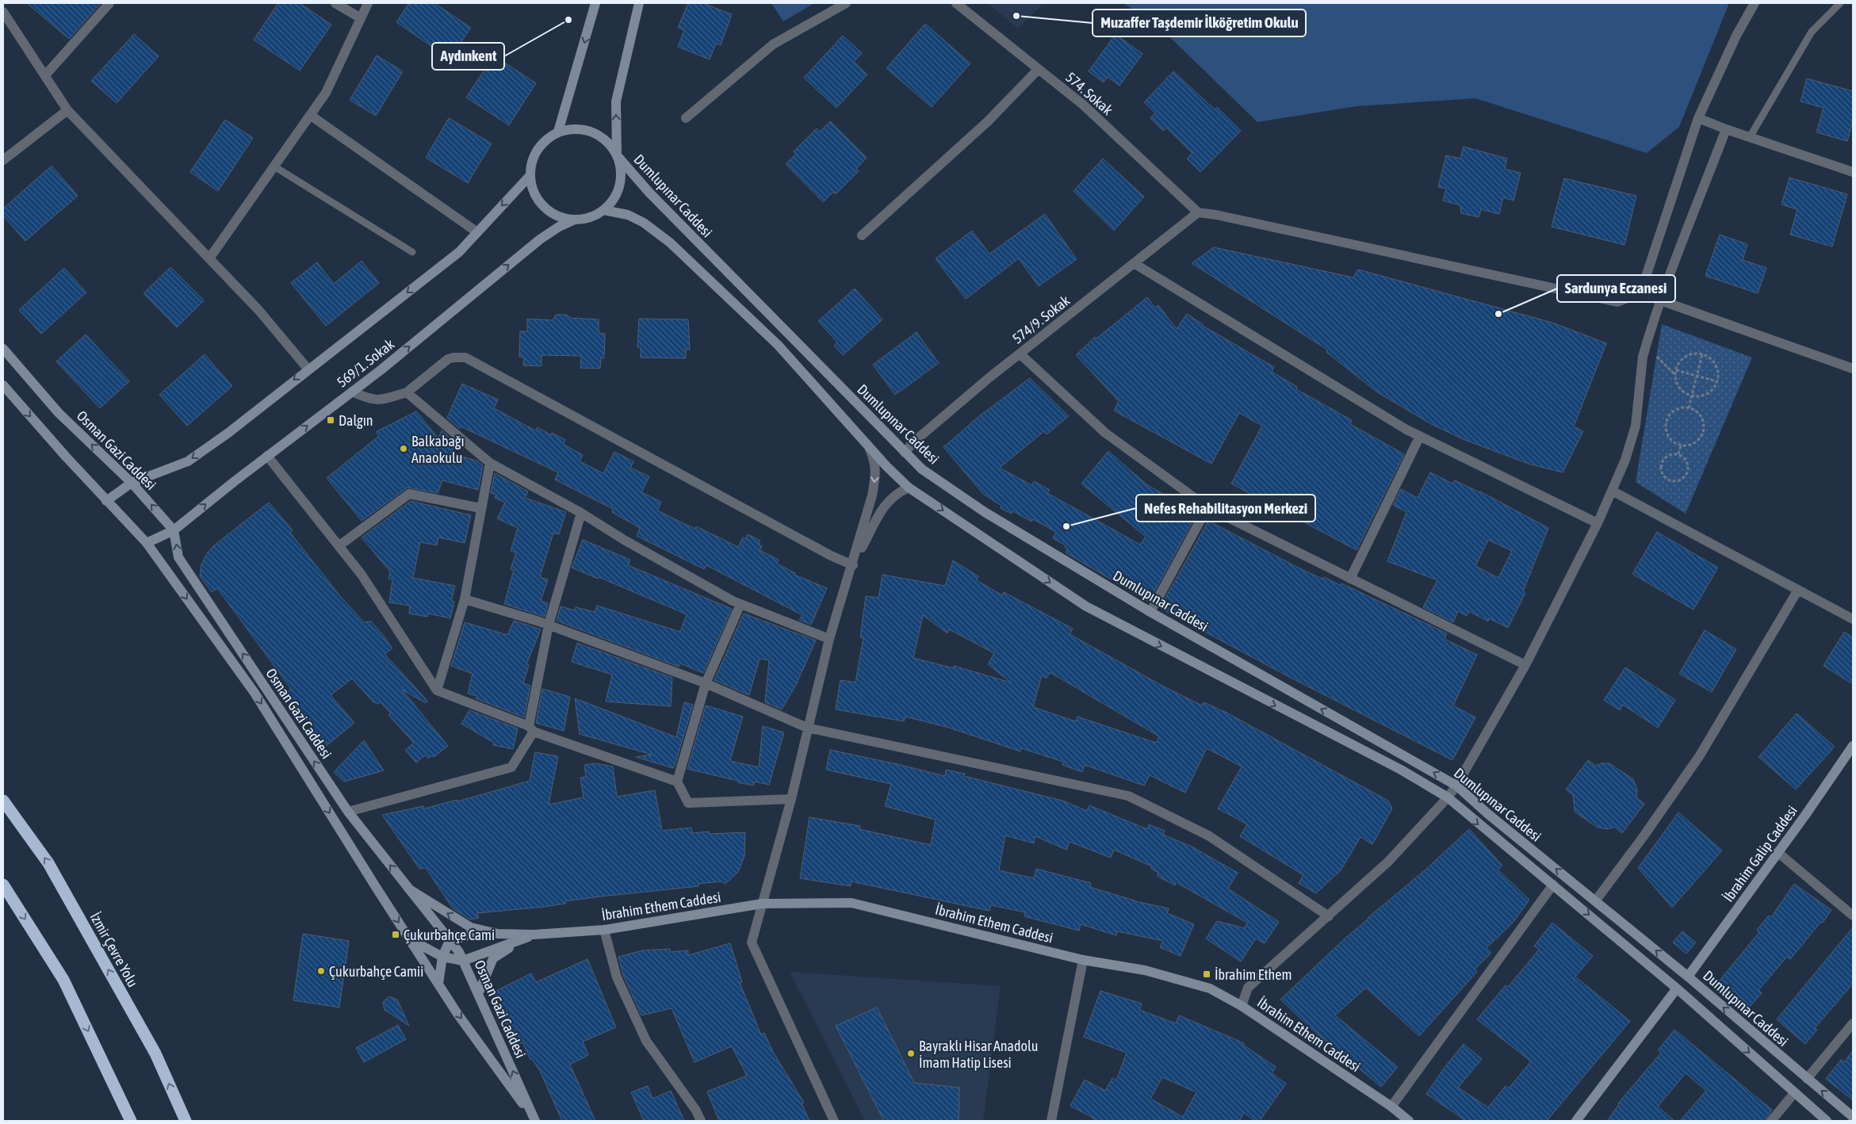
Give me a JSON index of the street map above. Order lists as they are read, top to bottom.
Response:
{
  "streets": {
    "highway": ["İzmir Çevre Yolu"],
    "main road": [
      "Dumlupınar Caddesi",
      "569/1. Sokak",
      "Osman Gazi Caddesi",
      "İbrahim Galip Caddesi",
      "İbrahim Ethem Caddesi"
    ],
    "street": ["574. Sokak", "574/9. Sokak"]
  },
  "crossings": [
    ["574. Sokak", "574/9. Sokak"],
    ["Dumlupınar Caddesi", "574/9. Sokak"],
    ["Dumlupınar Caddesi", "569/1. Sokak"],
    ["Dumlupınar Caddesi", "İbrahim Galip Caddesi"],
    ["569/1. Sokak", "Osman Gazi Caddesi"],
    ["Osman Gazi Caddesi", "İbrahim Ethem Caddesi"]
  ],
  "places": {
    "other": [
      "Muzaffer Taşdemir İlköğretim Okulu",
      "Aydınkent",
      "Sardunya Eczanesi",
      "Balkabağı Anaokulu",
      "Nefes Rehabilitasyon Merkezi",
      "Çukurbahçe Camii",
      "Bayraklı Hisar Anadolu İmam Hatip Lisesi"
    ],
    "transit": ["Dalgın", "Çukurbahçe Cami", "İbrahim Ethem"]
  }
}
